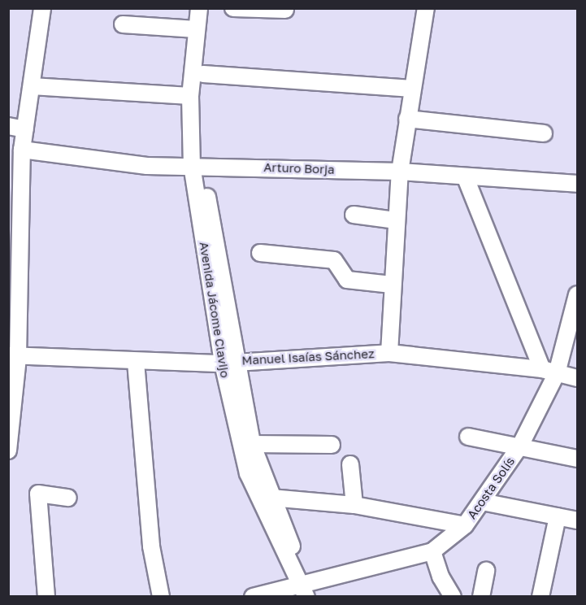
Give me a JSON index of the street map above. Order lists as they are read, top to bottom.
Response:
{
  "streets": {
    "street": [
      "Arturo Borja",
      "Avenida Jácome Clavijo",
      "Manuel Isaías Sánchez",
      "Acosta Solís"
    ]
  },
  "crossings": [
    ["Arturo Borja", "Avenida Jácome Clavijo"],
    ["Avenida Jácome Clavijo", "Manuel Isaías Sánchez"],
    ["Avenida Jácome Clavijo", "Acosta Solís"],
    ["Manuel Isaías Sánchez", "Acosta Solís"]
  ]
}
